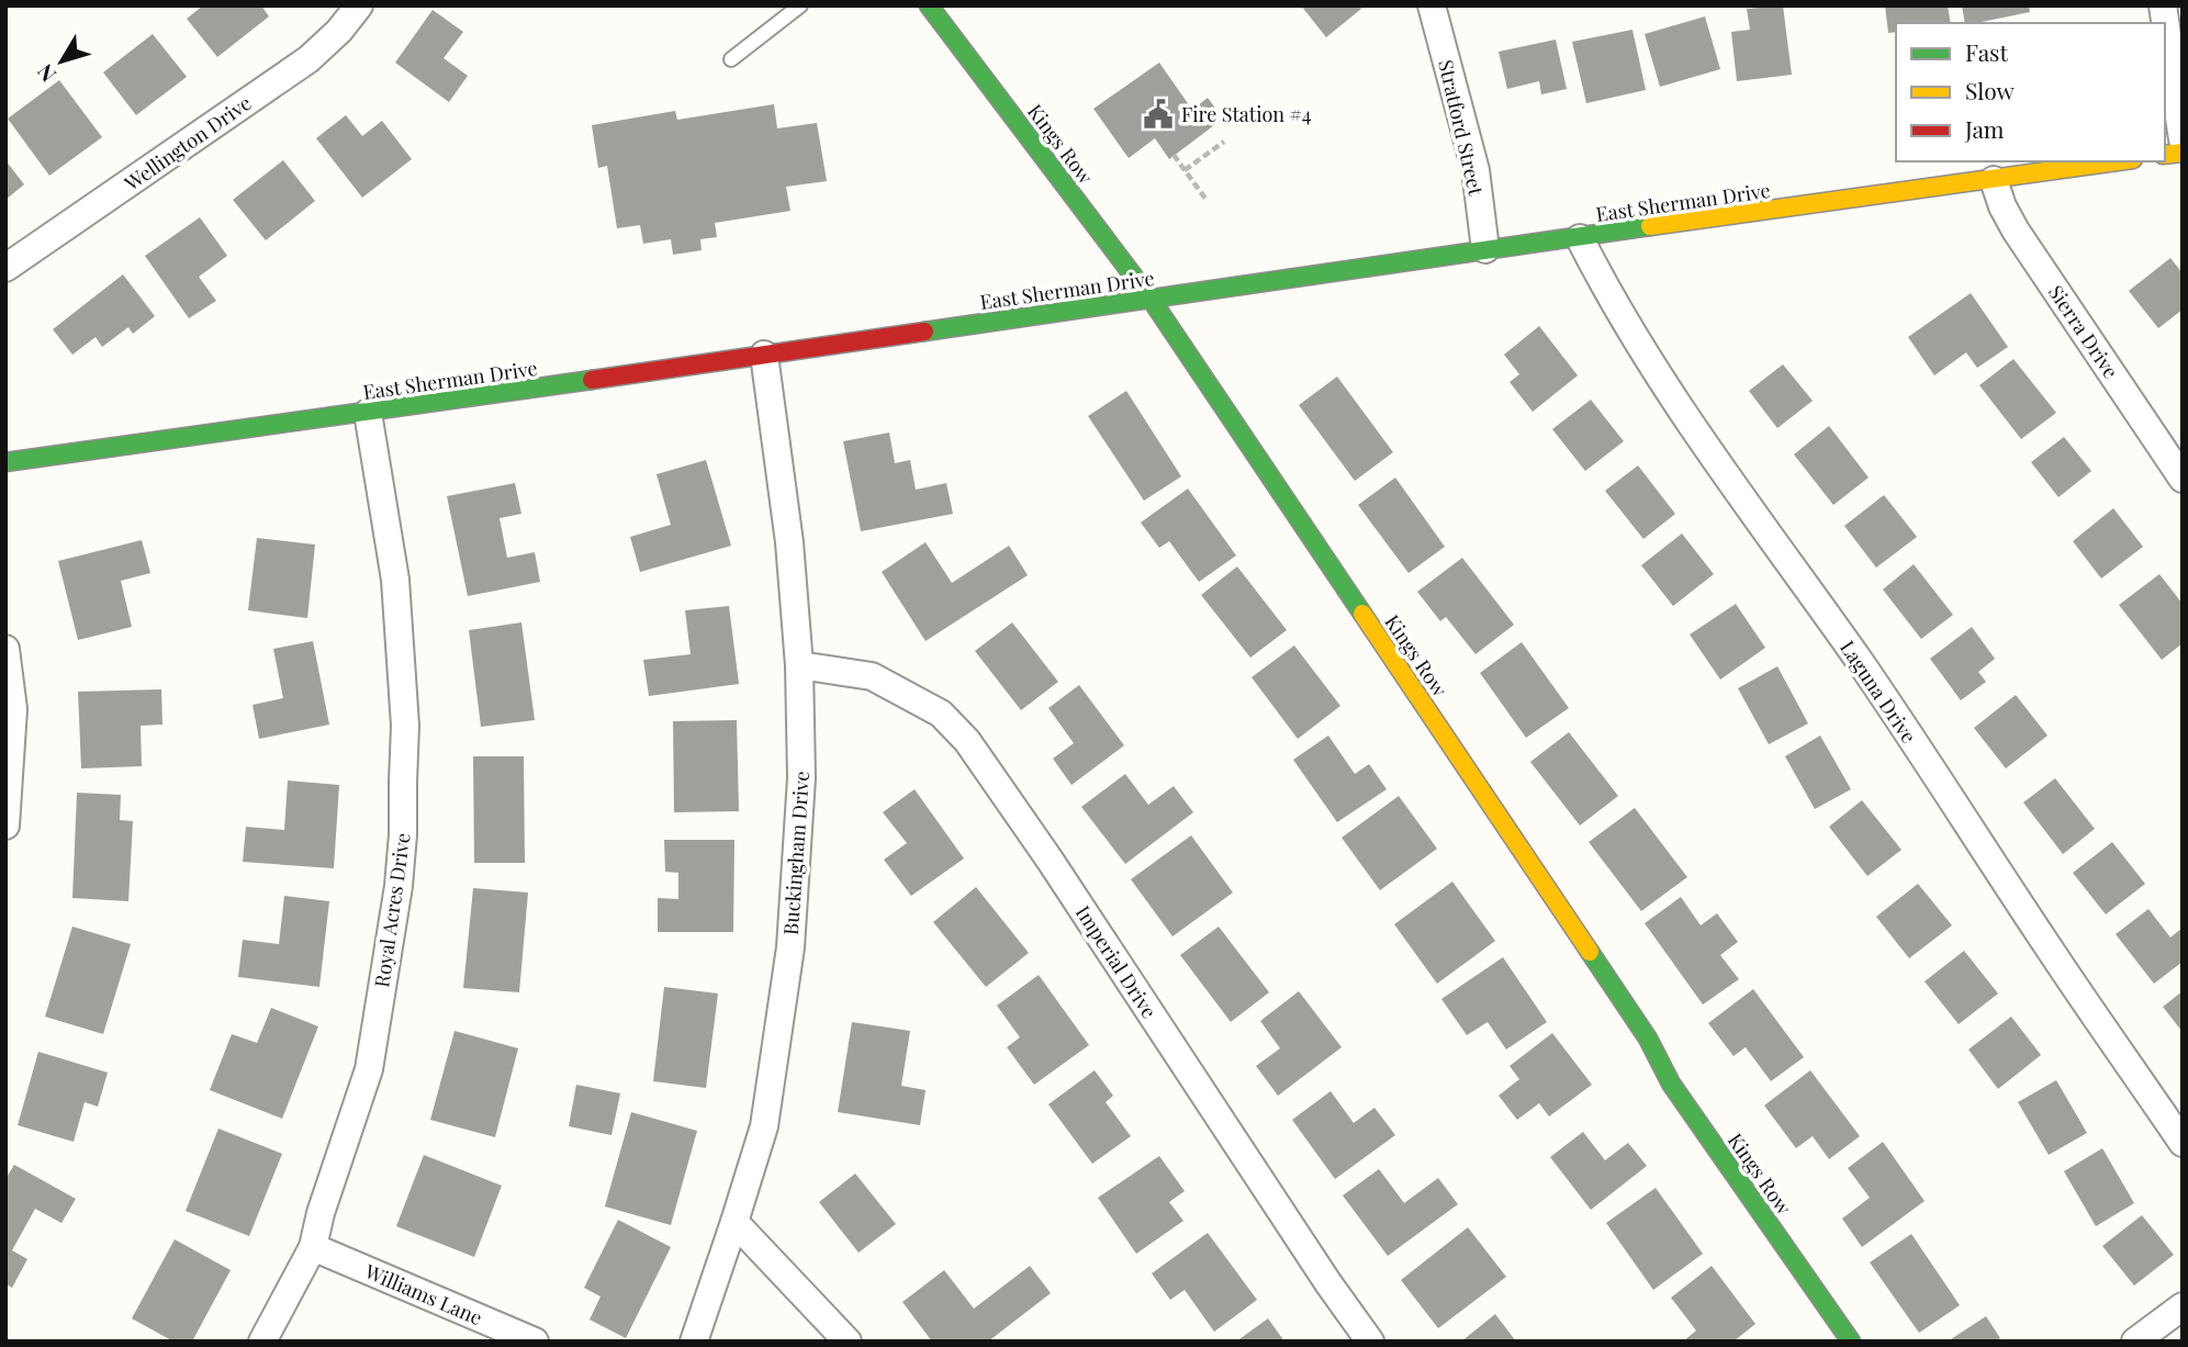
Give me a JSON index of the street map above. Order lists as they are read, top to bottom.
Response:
{
  "streets": {
    "main road": ["Kings Row", "East Sherman Drive"],
    "street": [
      "Stratford Street",
      "Wellington Drive",
      "Sierra Drive",
      "Laguna Drive",
      "Buckingham Drive",
      "Royal Acres Drive",
      "Imperial Drive",
      "Williams Lane"
    ]
  },
  "crossings": [
    ["Stratford Street", "East Sherman Drive"],
    ["Kings Row", "East Sherman Drive"],
    ["East Sherman Drive", "Sierra Drive"],
    ["East Sherman Drive", "Laguna Drive"],
    ["East Sherman Drive", "Buckingham Drive"],
    ["East Sherman Drive", "Royal Acres Drive"],
    ["Buckingham Drive", "Imperial Drive"],
    ["Royal Acres Drive", "Williams Lane"]
  ],
  "places": {
    "public building": ["Fire Station #4"]
  },
  "legend": ["Fast", "Slow", "Jam"],
  "north": "bottom left"
}
